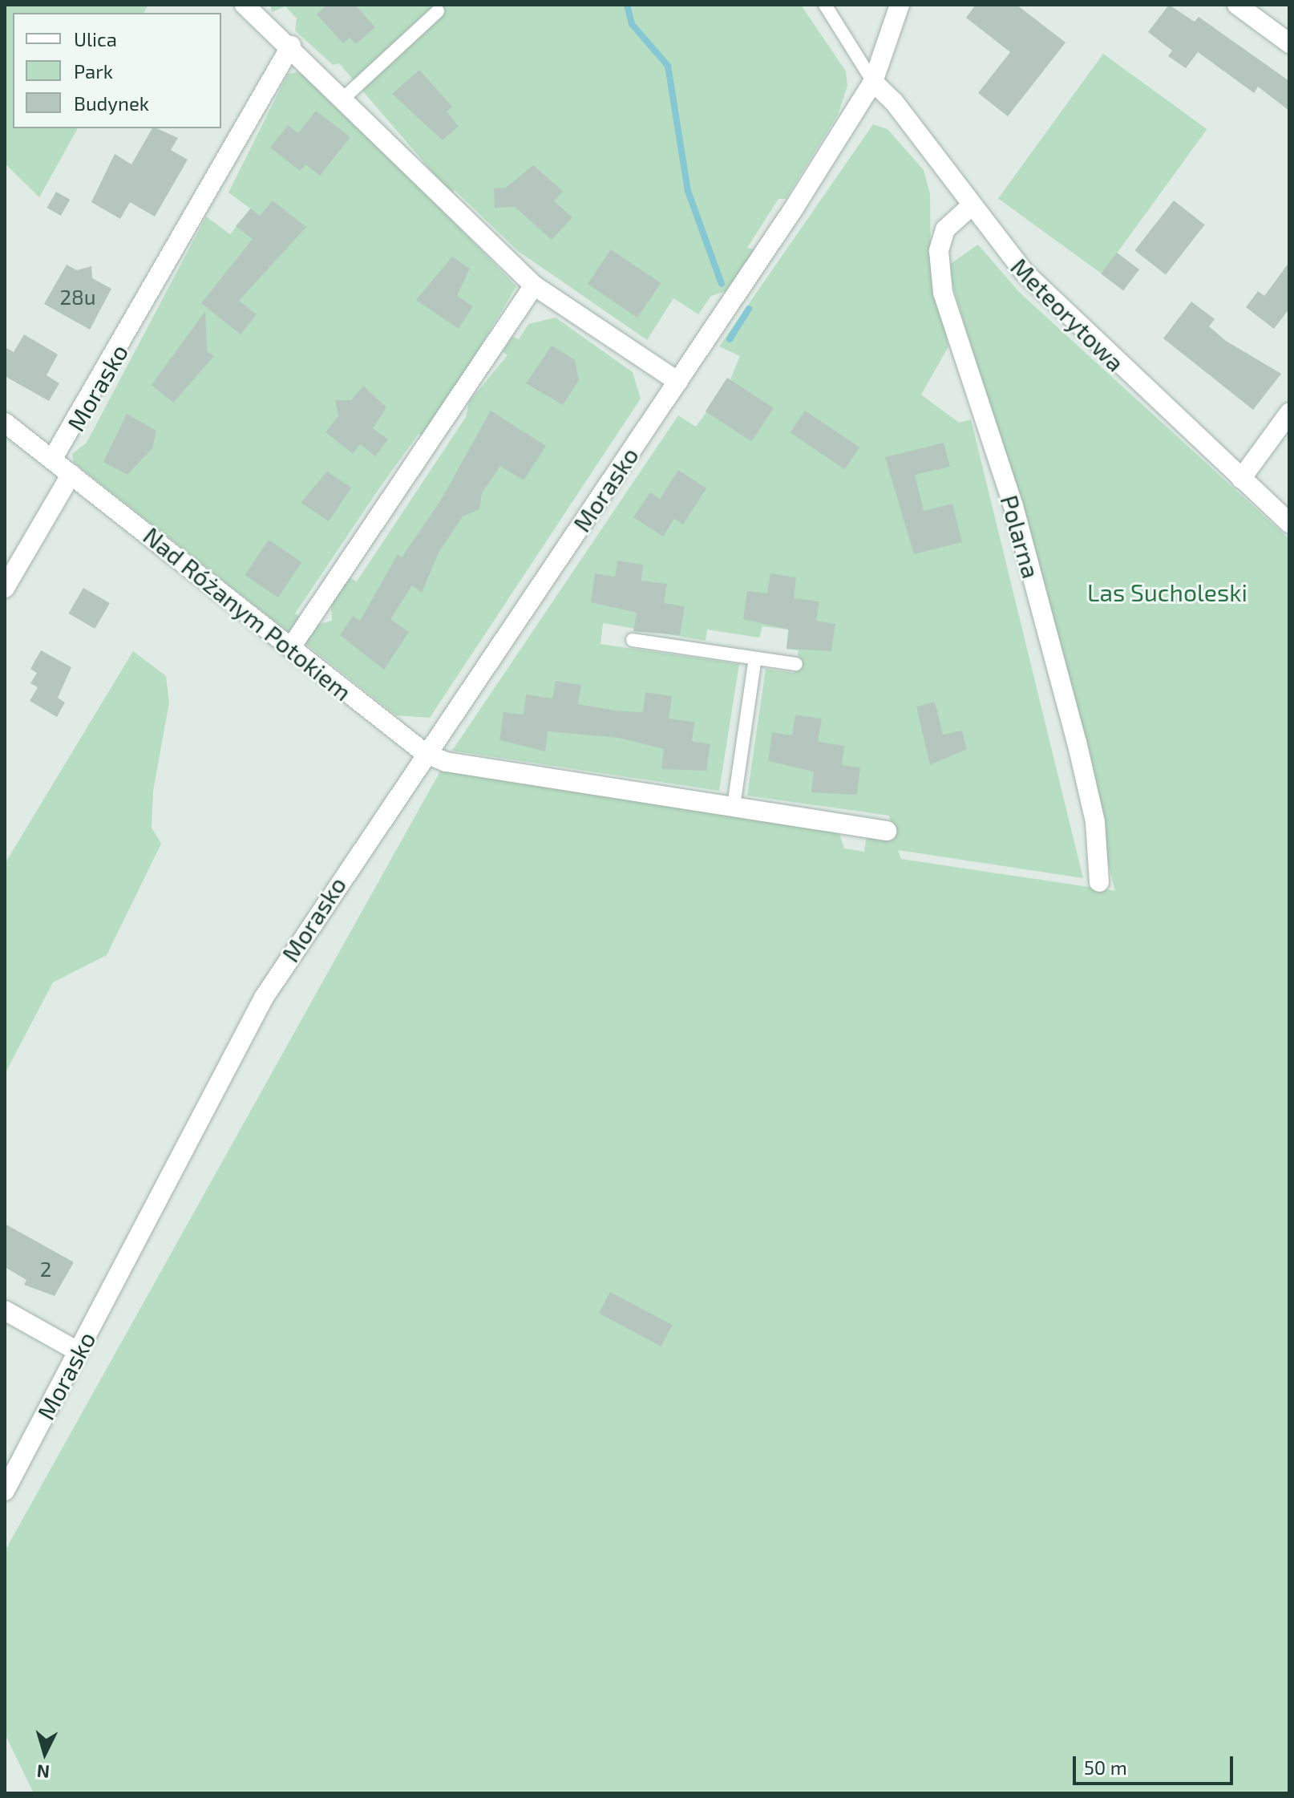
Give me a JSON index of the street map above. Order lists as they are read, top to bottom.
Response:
{
  "streets": {
    "street": [
      "Meteorytowa",
      "Morasko",
      "Polarna",
      "Nad Różanym Potokiem"
    ]
  },
  "crossings": [
    ["Meteorytowa", "Morasko"],
    ["Meteorytowa", "Polarna"],
    ["Morasko", "Nad Różanym Potokiem"]
  ],
  "parks": ["Las Sucholeski"],
  "house_numbers": ["28u", "2"],
  "legend": ["Ulica", "Park", "Budynek"],
  "scale_bar": "50 m",
  "north": "bottom"
}
